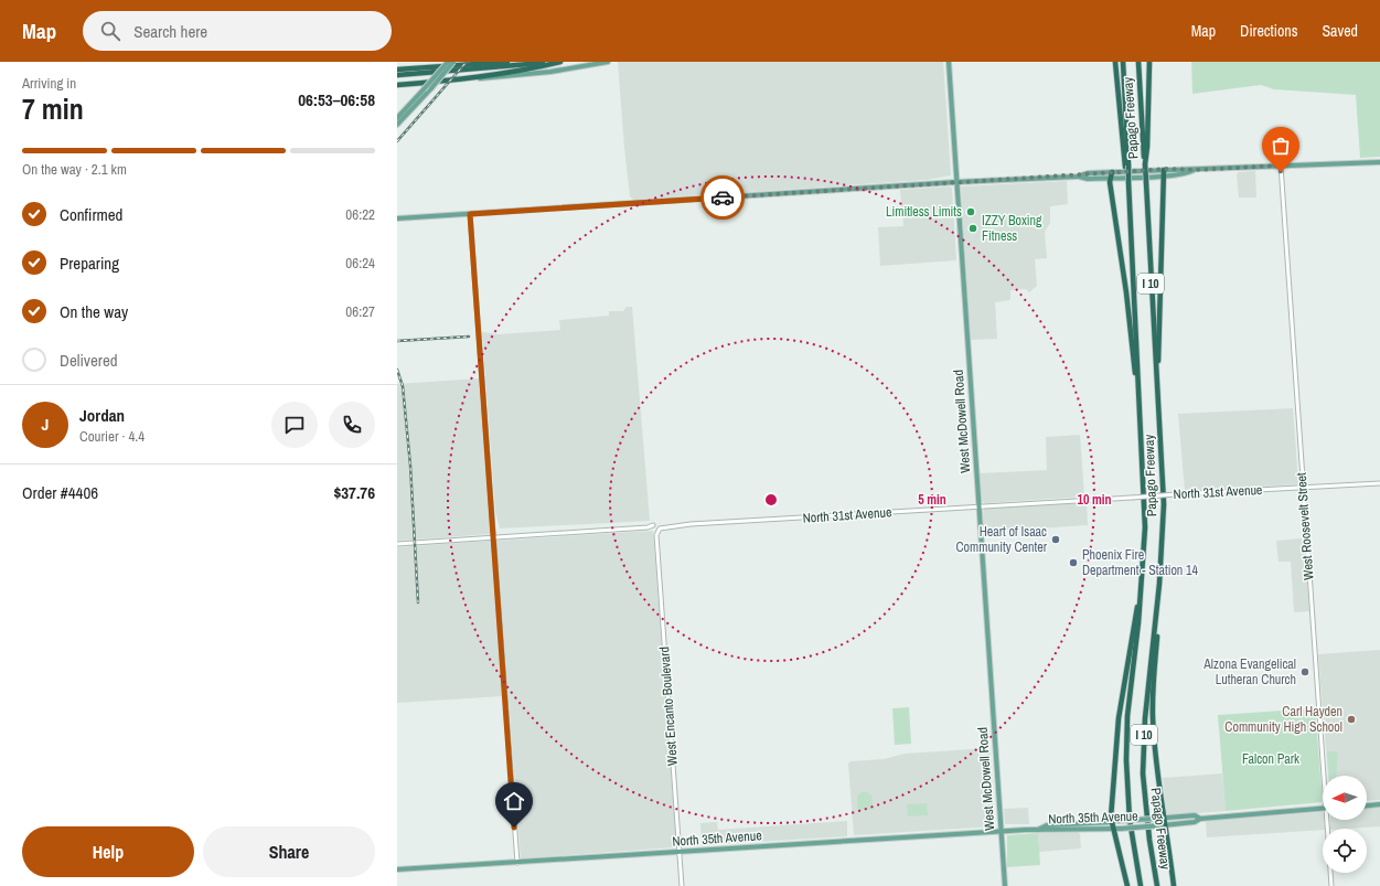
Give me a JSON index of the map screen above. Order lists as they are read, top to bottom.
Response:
{
  "streets": {
    "highway": ["Papago Freeway", "I 10"],
    "main road": ["West McDowell Road", "North 35th Avenue"],
    "street": ["North 31st Avenue", "West Roosevelt Street", "West Encanto Boulevard"]
  },
  "crossings": [
    ["West McDowell Road", "North 31st Avenue"],
    ["West McDowell Road", "North 35th Avenue"],
    ["North 31st Avenue", "West Roosevelt Street"],
    ["North 31st Avenue", "West Encanto Boulevard"],
    ["West Encanto Boulevard", "North 35th Avenue"]
  ],
  "parks": ["Falcon Park"],
  "places": [
    "Limitless Limits",
    "IZZY Boxing Fitness",
    "Heart of Isaac Community Center",
    "Phoenix Fire Department - Station 14",
    "Alzona Evangelical Lutheran Church",
    "Carl Hayden Community High School"
  ],
  "north": "left",
  "page": {
    "header": "Map",
    "search": "Search here",
    "nav": ["Map", "Directions", "Saved"],
    "heading": ["7 min", "Arriving in", "06:53–06:58"],
    "panel": [
      "Jordan",
      "Courier · 4.4",
      "Order #4406",
      "$37.76"
    ],
    "bar": "On the way · 2.1 km",
    "list": [
      ["Confirmed", "06:22"],
      ["Preparing", "06:24"],
      ["On the way", "06:27"],
      "Delivered"
    ],
    "round": "J",
    "buttons": ["Help", "Share"]
  },
  "rings": ["5 min", "10 min"]
}
